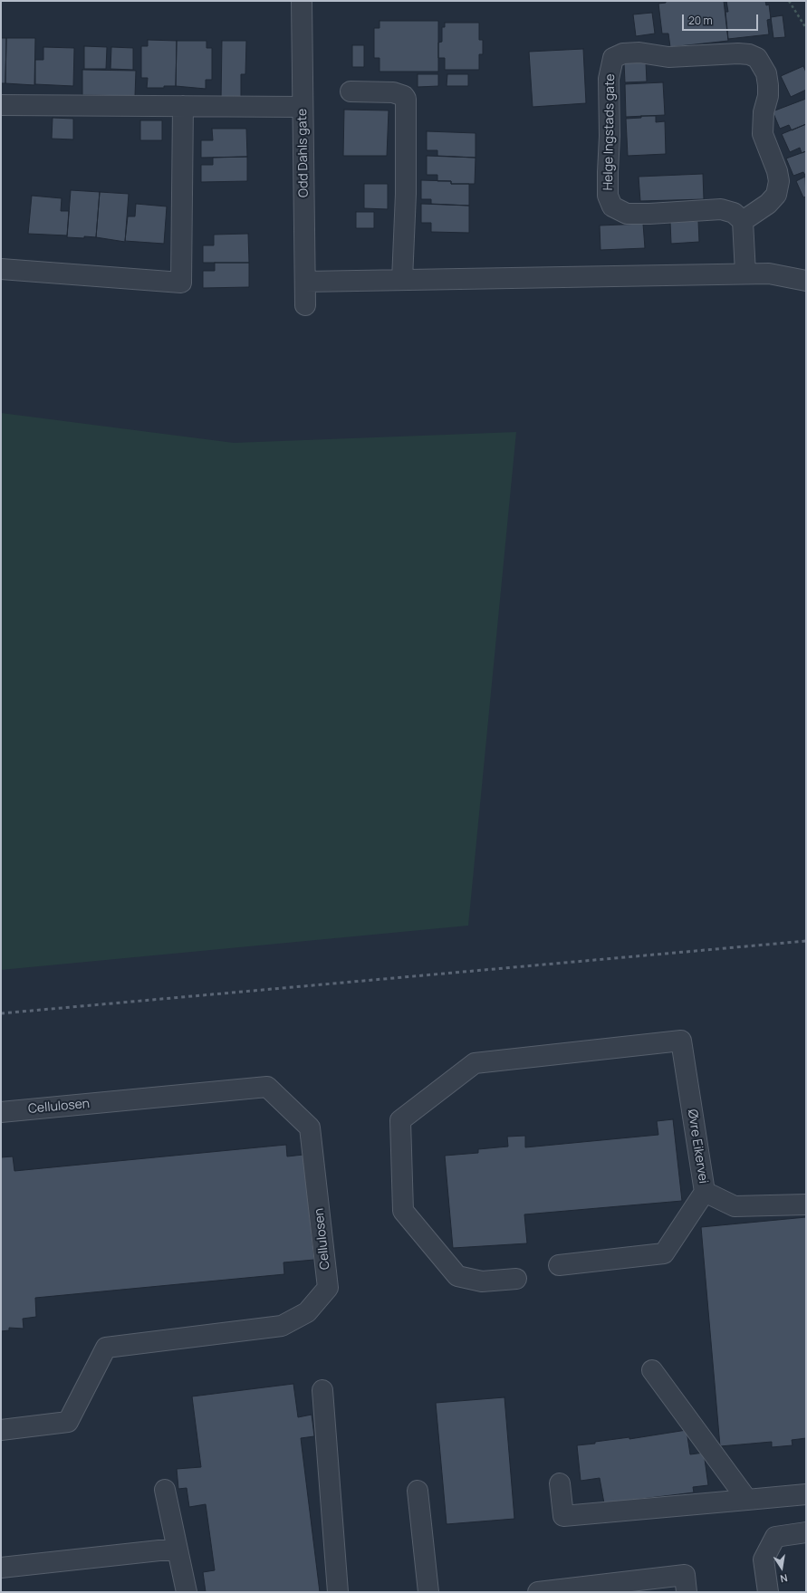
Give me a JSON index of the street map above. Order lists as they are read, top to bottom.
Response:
{
  "streets": {
    "street": [
      "Helge Ingstads gate",
      "Odd Dahls gate",
      "Cellulosen",
      "Øvre Eikervei"
    ]
  },
  "scale_bar": "20 m",
  "north": "bottom"
}
